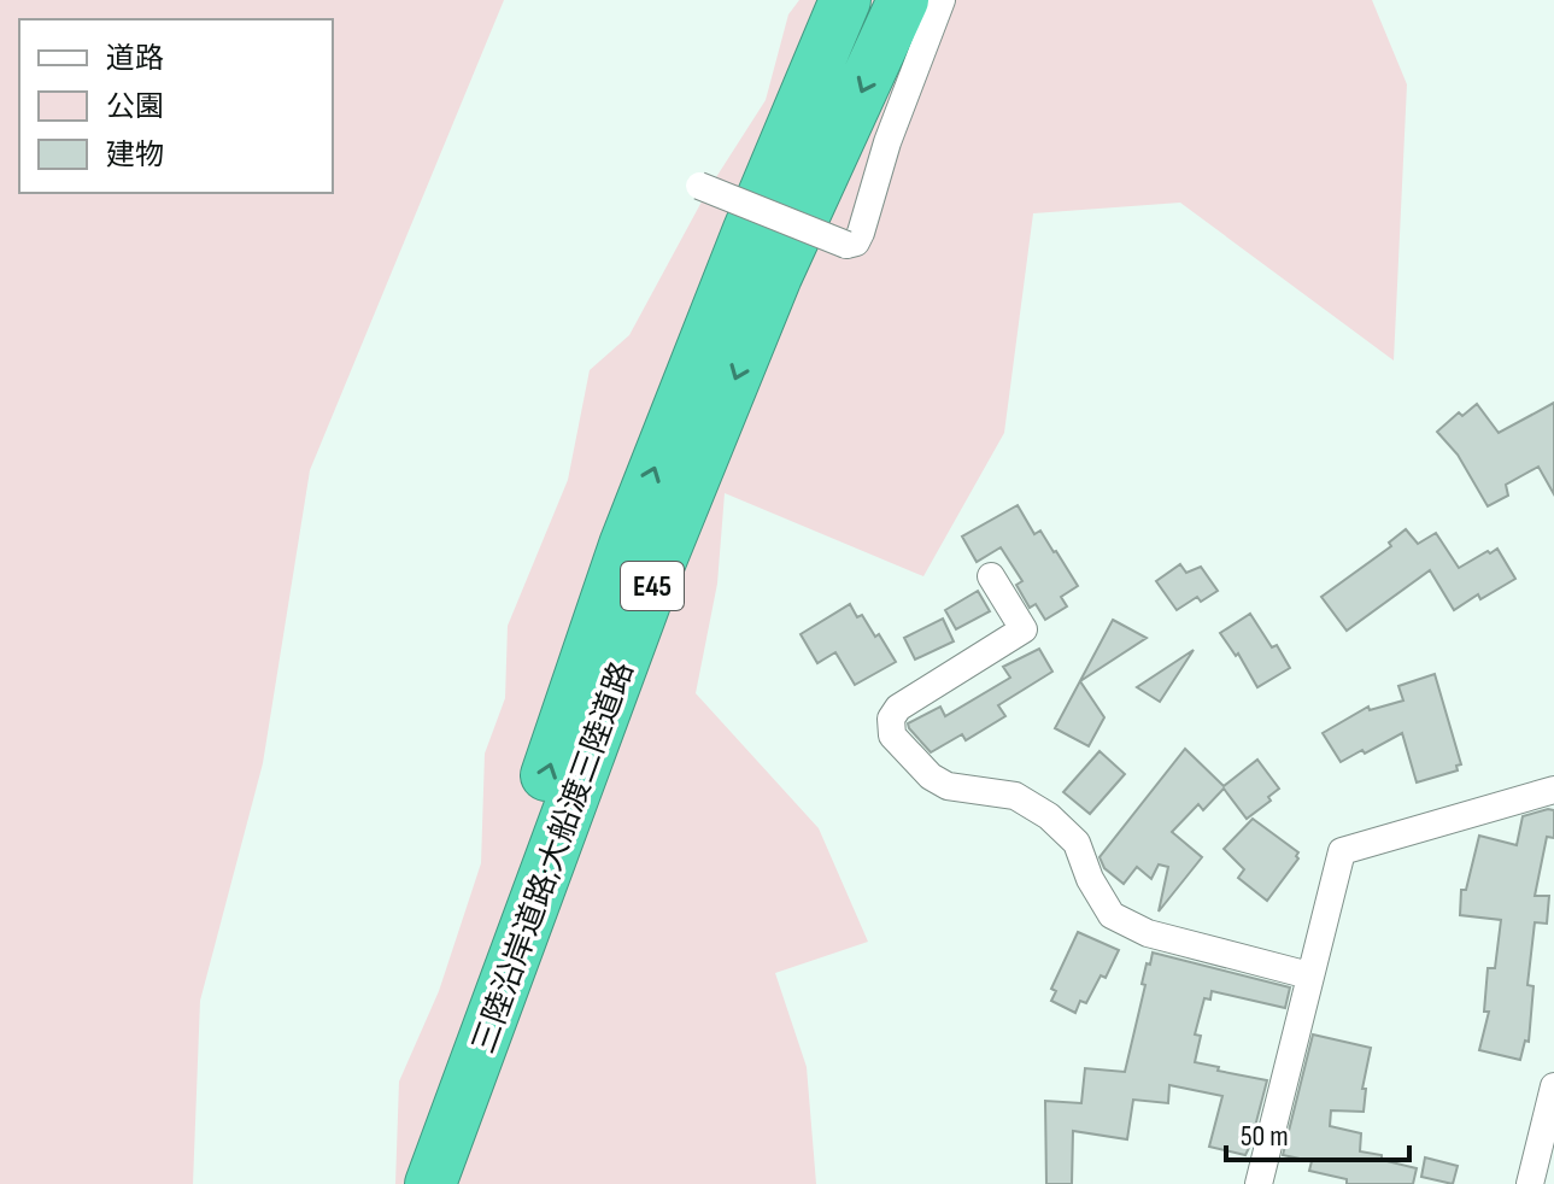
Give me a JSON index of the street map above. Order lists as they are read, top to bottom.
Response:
{
  "streets": {
    "highway": ["E45", "三陸沿岸道路;大船渡三陸道路"]
  },
  "legend": ["道路", "公園", "建物"],
  "scale_bar": "50 m"
}
